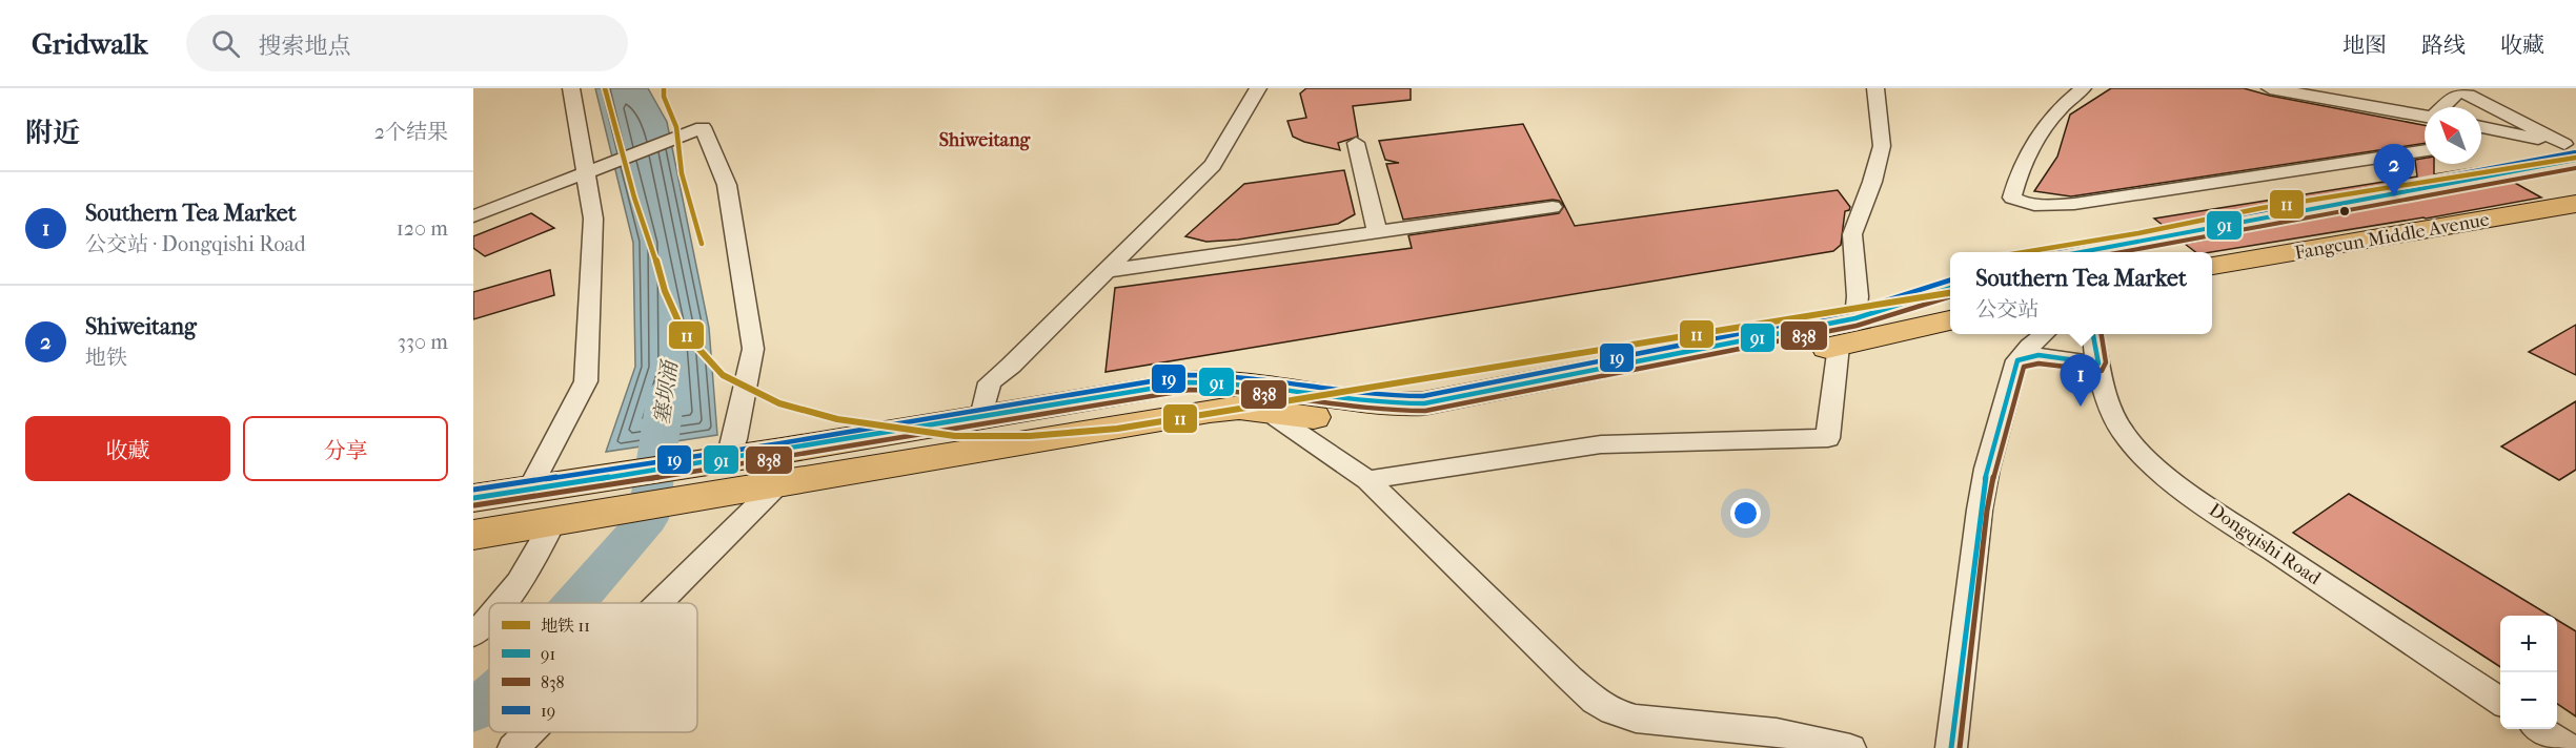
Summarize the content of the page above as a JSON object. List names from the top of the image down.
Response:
{
  "streets": {
    "highway": ["Fangcun Middle Avenue"],
    "street": ["Dongqishi Road"]
  },
  "districts": ["Shiweitang"],
  "water": ["塞坝涌"],
  "lines": [
    "metro line 11",
    "transit line 19",
    "transit line 91",
    "transit line 838"
  ],
  "legend": [
    "地铁 11",
    "91",
    "838",
    "19"
  ],
  "north": "top left",
  "page": {
    "header": "Gridwalk",
    "search": "搜索地点",
    "nav": ["地图", "路线", "收藏"],
    "heading": ["附近", "2个结果"],
    "pins": ["2", "1"],
    "list": [
      {
        "mark": "1",
        "name": "Southern Tea Market",
        "note": "公交站 · Dongqishi Road",
        "value": "120 m"
      },
      {
        "mark": "2",
        "name": "Shiweitang",
        "note": "地铁",
        "value": "330 m"
      }
    ],
    "popup": ["Southern Tea Market", "公交站"],
    "buttons": ["收藏", "分享"],
    "map_buttons": ["+", "−"]
  }
}
